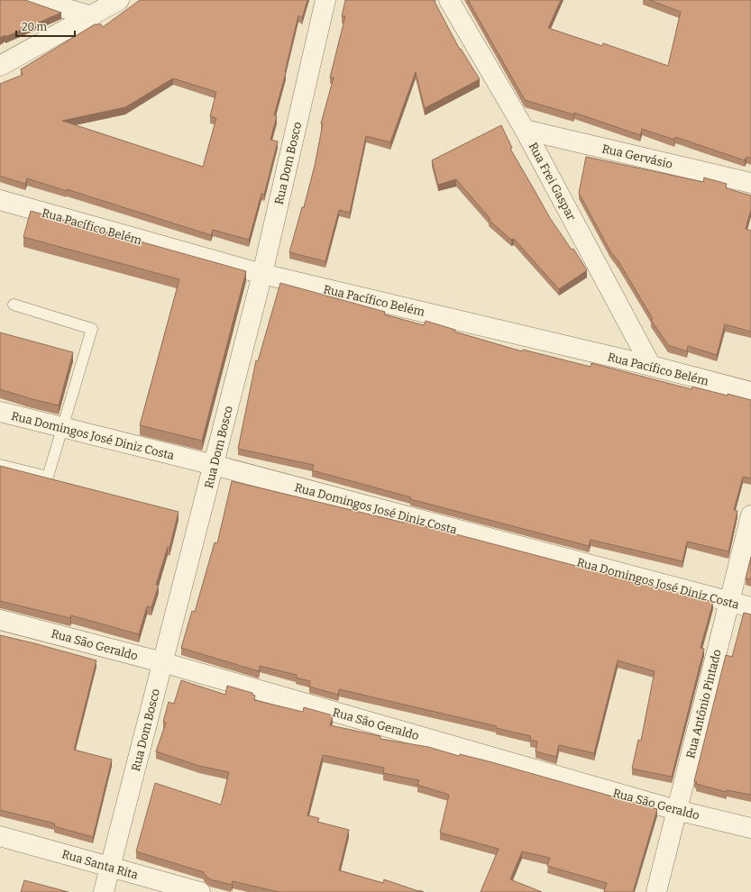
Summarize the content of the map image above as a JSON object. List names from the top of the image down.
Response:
{
  "streets": {
    "street": [
      "Rua Gervásio",
      "Rua Dom Bosco",
      "Rua Frei Gaspar",
      "Rua Pacífico Belém",
      "Rua Domingos José Diniz Costa",
      "Rua São Geraldo",
      "Rua Antônio Pintado",
      "Rua Santa Rita"
    ]
  },
  "crossings": [
    ["Rua Gervásio", "Rua Frei Gaspar"],
    ["Rua Dom Bosco", "Rua Pacífico Belém"],
    ["Rua Dom Bosco", "Rua Domingos José Diniz Costa"],
    ["Rua Dom Bosco", "Rua São Geraldo"],
    ["Rua Dom Bosco", "Rua Santa Rita"],
    ["Rua Frei Gaspar", "Rua Pacífico Belém"],
    ["Rua Domingos José Diniz Costa", "Rua Antônio Pintado"],
    ["Rua São Geraldo", "Rua Antônio Pintado"]
  ],
  "scale_bar": "20 m"
}
